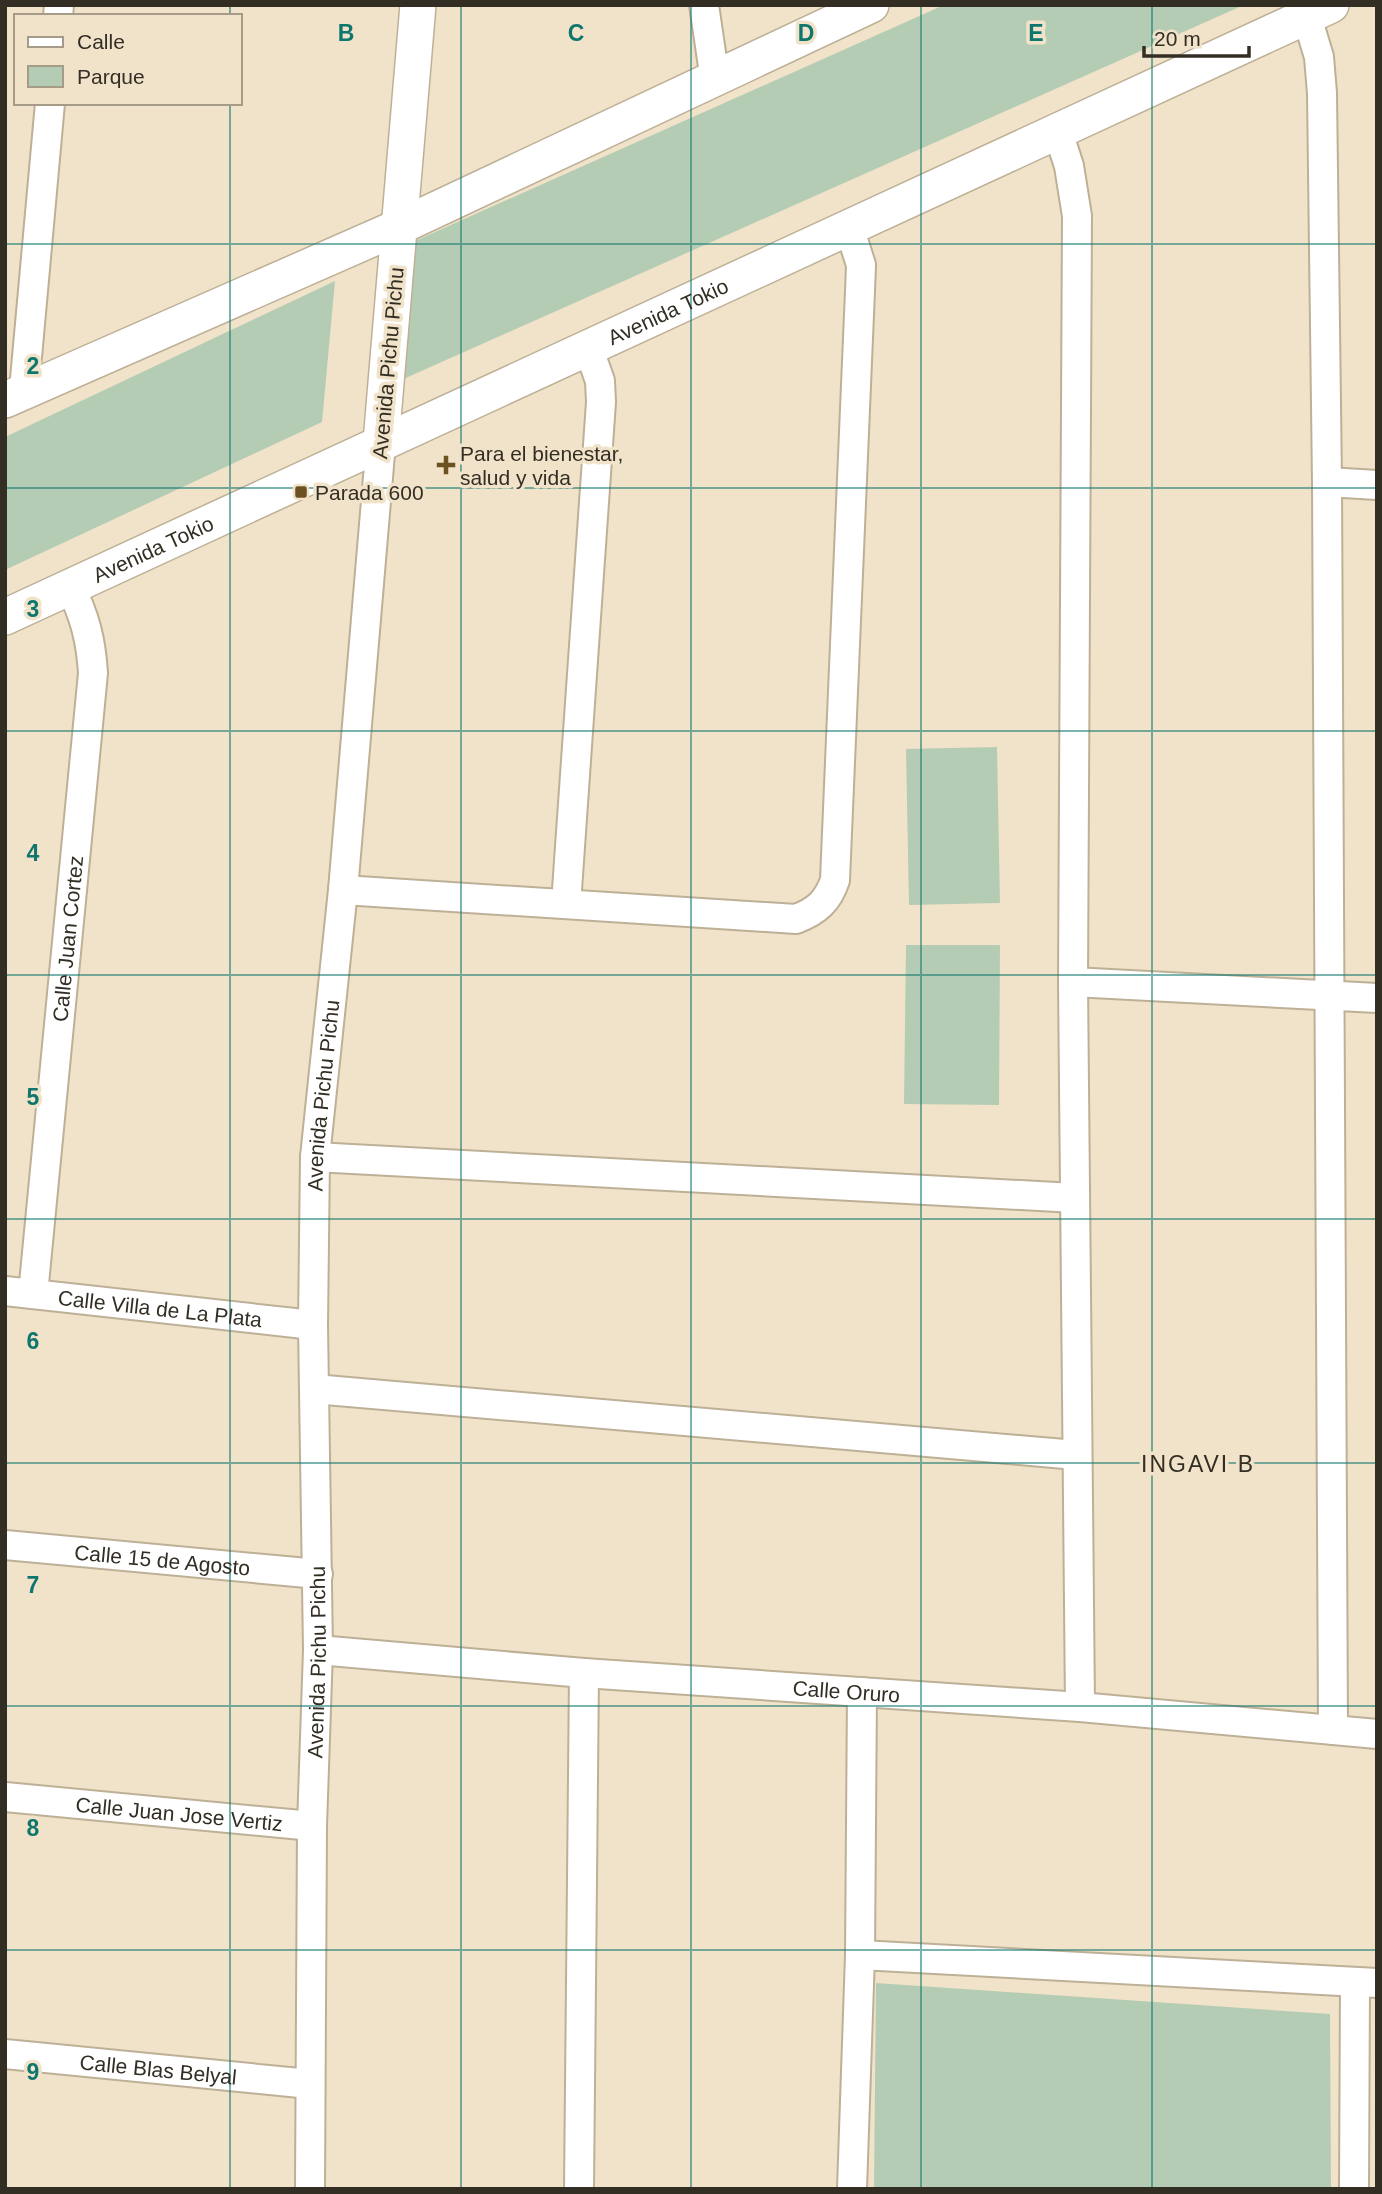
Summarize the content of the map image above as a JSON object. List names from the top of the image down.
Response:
{
  "streets": {
    "street": [
      "Avenida Tokio",
      "Avenida Pichu Pichu",
      "Calle Juan Cortez",
      "Calle Villa de La Plata",
      "Calle 15 de Agosto",
      "Calle Oruro",
      "Calle Juan Jose Vertiz",
      "Calle Blas Belyal"
    ]
  },
  "crossings": [
    ["Avenida Tokio", "Avenida Pichu Pichu"],
    ["Avenida Tokio", "Calle Juan Cortez"],
    ["Avenida Pichu Pichu", "Calle Villa de La Plata"],
    ["Avenida Pichu Pichu", "Calle 15 de Agosto"],
    ["Avenida Pichu Pichu", "Calle Oruro"],
    ["Avenida Pichu Pichu", "Calle Juan Jose Vertiz"],
    ["Avenida Pichu Pichu", "Calle Blas Belyal"],
    ["Calle Juan Cortez", "Calle Villa de La Plata"]
  ],
  "districts": ["INGAVI B"],
  "places": {
    "health": ["Para el bienestar, salud y vida"],
    "transit": ["Parada 600"]
  },
  "legend": ["Calle", "Parque"],
  "scale_bar": "20 m",
  "grid": {
    "columns": [
      "B",
      "C",
      "D",
      "E"
    ],
    "rows": [
      "2",
      "3",
      "4",
      "5",
      "6",
      "7",
      "8",
      "9"
    ]
  }
}
